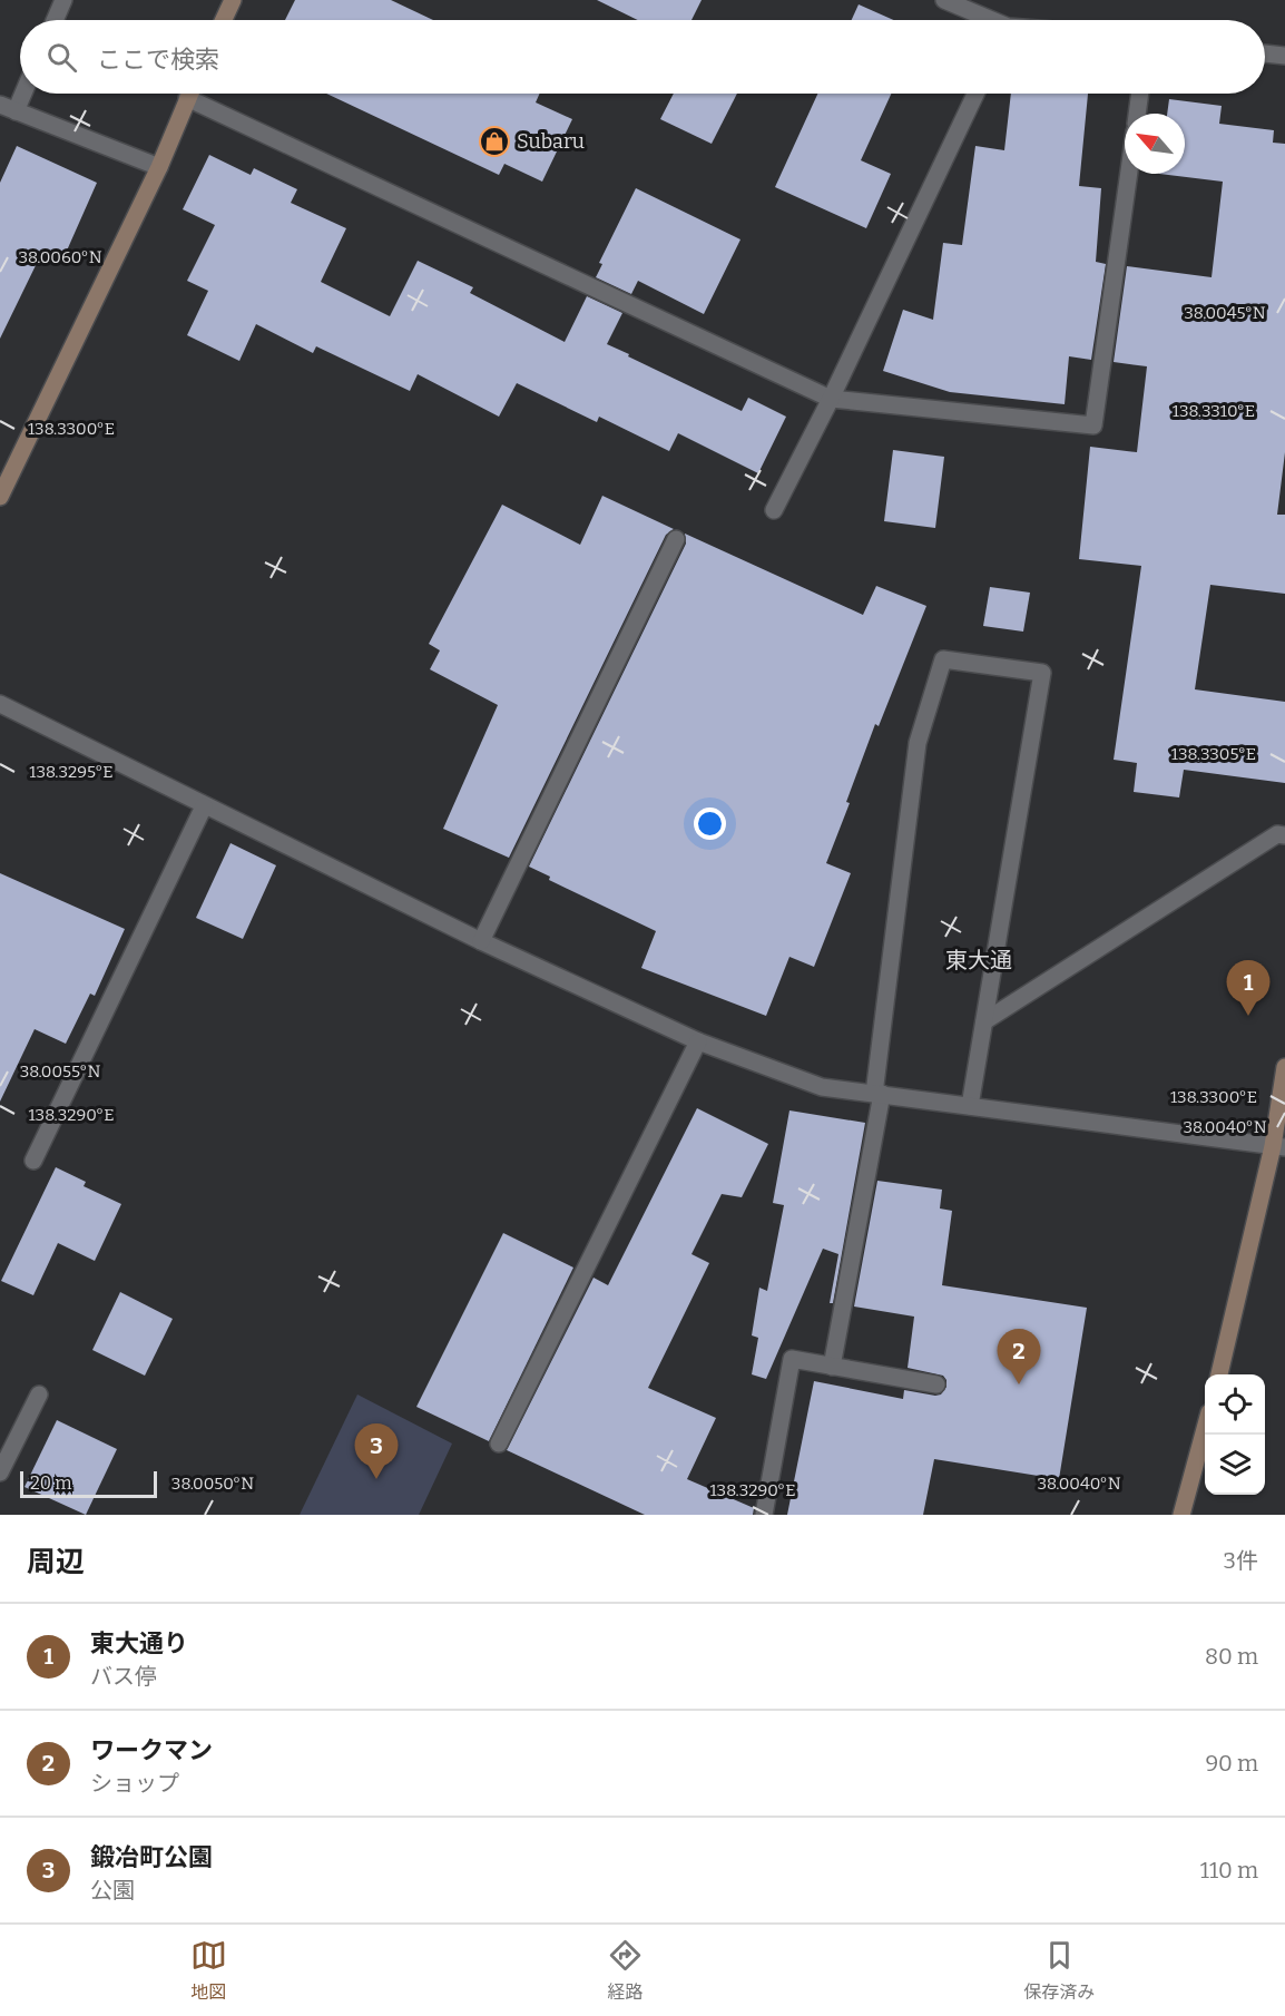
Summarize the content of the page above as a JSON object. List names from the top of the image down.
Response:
{
  "districts": ["東大通"],
  "places": {
    "shop": ["Subaru"]
  },
  "scale_bar": "20 m",
  "north": "top left",
  "page": {
    "search": "ここで検索",
    "pins": ["1", "2", "3"],
    "scale": "20 m",
    "heading": ["周辺", "3件"],
    "list": [
      {
        "mark": "1",
        "name": "東大通り",
        "note": "バス停",
        "value": "80 m"
      },
      {
        "mark": "2",
        "name": "ワークマン",
        "note": "ショップ",
        "value": "90 m"
      },
      {
        "mark": "3",
        "name": "鍛冶町公園",
        "note": "公園",
        "value": "110 m"
      }
    ],
    "nav": ["地図", "経路", "保存済み"]
  },
  "coordinates": [
    "38.0060°N",
    "38.0045°N",
    "138.3310°E",
    "138.3300°E",
    "138.3305°E",
    "138.3295°E",
    "38.0055°N",
    "138.3290°E",
    "38.0040°N",
    "38.0050°N"
  ]
}
